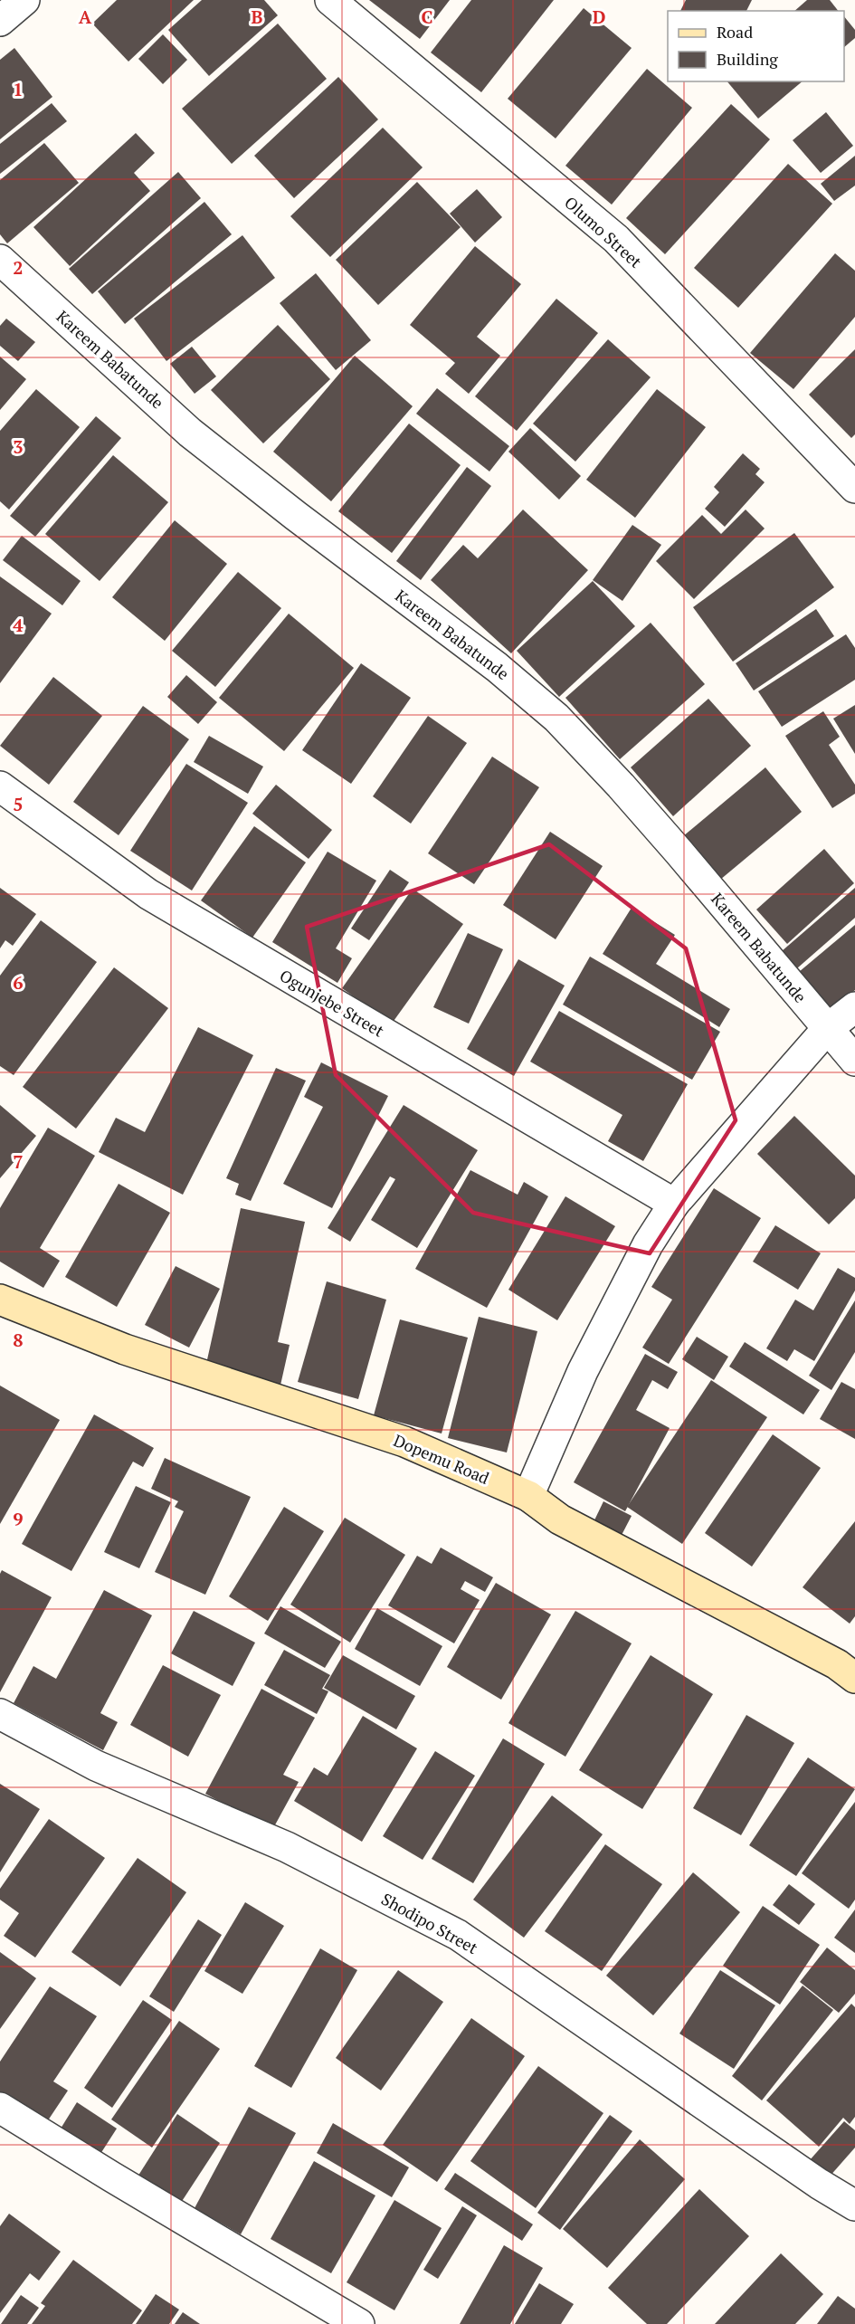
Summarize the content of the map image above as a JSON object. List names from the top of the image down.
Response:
{
  "streets": {
    "main road": ["Dopemu Road"],
    "street": [
      "Olumo Street",
      "Kareem Babatunde",
      "Ogunjebe Street",
      "Shodipo Street"
    ]
  },
  "legend": ["Road", "Building"],
  "grid": {
    "columns": [
      "A",
      "B",
      "C",
      "D"
    ],
    "rows": [
      "1",
      "2",
      "3",
      "4",
      "5",
      "6",
      "7",
      "8",
      "9"
    ]
  }
}
